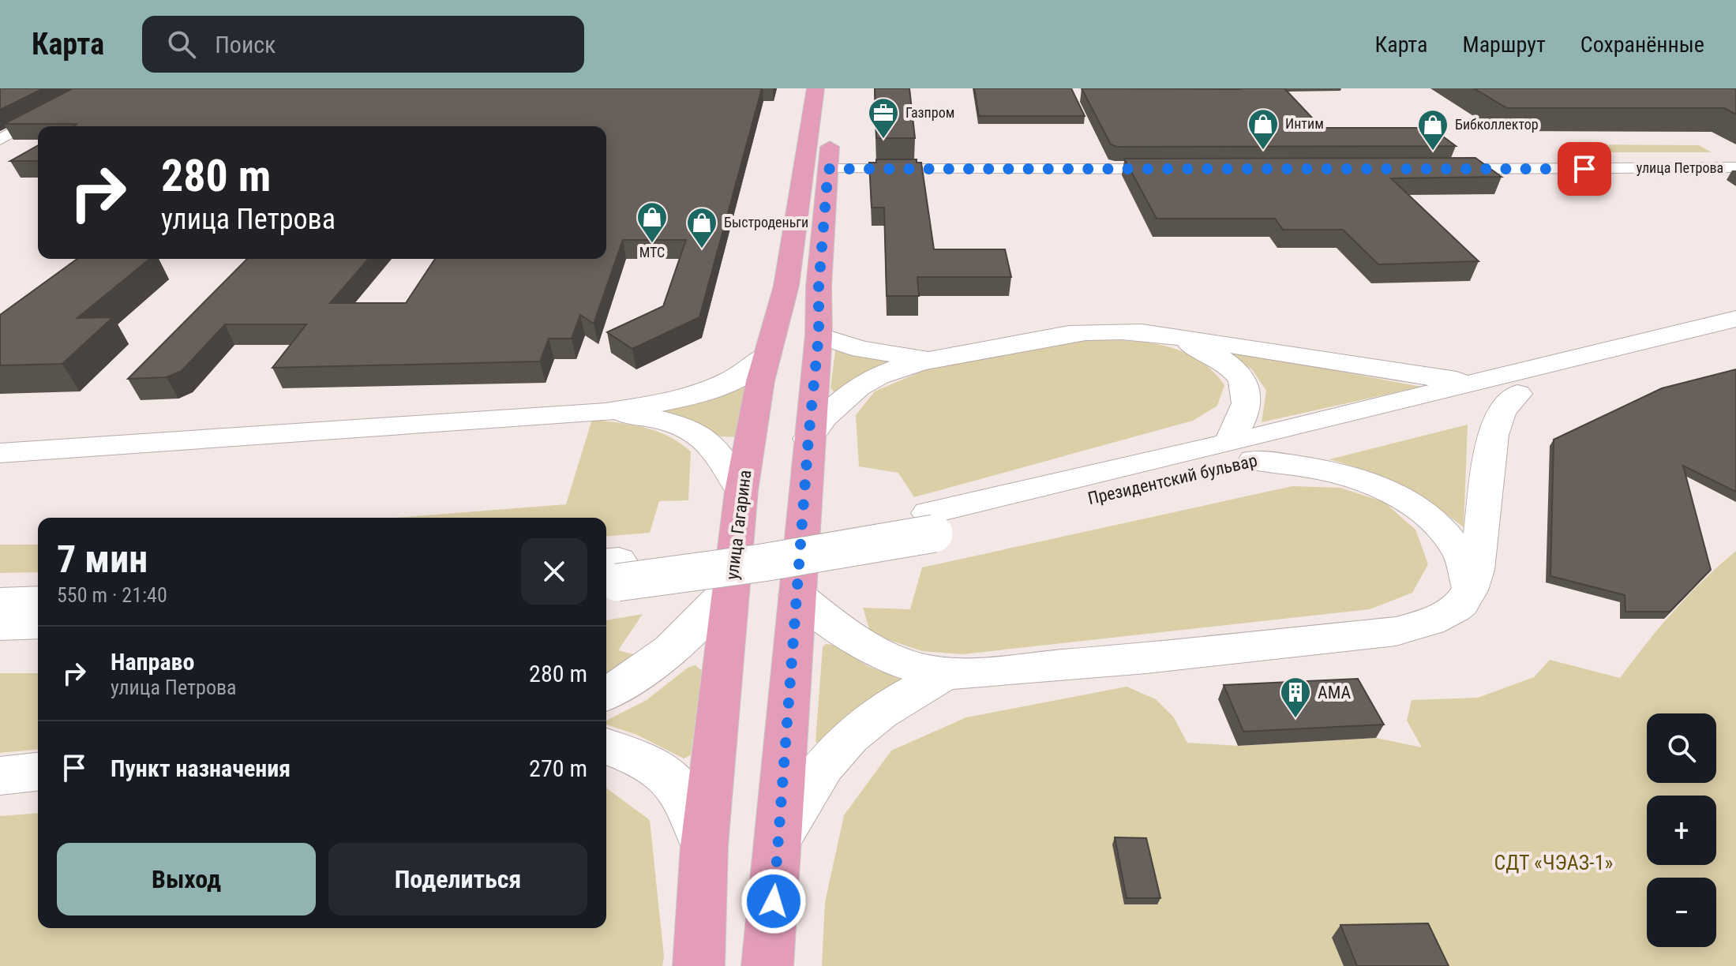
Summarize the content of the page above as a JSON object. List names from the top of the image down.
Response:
{
  "streets": {
    "main road": ["Президентский бульвар", "улица Гагарина"],
    "street": ["улица Петрова"]
  },
  "parks": ["СДТ «ЧЭАЗ-1»"],
  "places": {
    "office": ["Газпром"],
    "shop": [
      "Интим",
      "Бибколлектор",
      "МТС",
      "Быстроденьги"
    ],
    "building": ["АМА"]
  },
  "page": {
    "header": "Карта",
    "search": "Поиск",
    "nav": ["Карта", "Маршрут", "Сохранённые"],
    "turn": ["280 m", "улица Петрова"],
    "heading": ["7 мин", "550 m · 21:40"],
    "list": [
      {
        "name": "Направо",
        "note": "улица Петрова",
        "value": "280 m"
      },
      {
        "name": "Пункт назначения",
        "value": "270 m"
      }
    ],
    "map_buttons": ["+", "−"],
    "buttons": ["Выход", "Поделиться"]
  }
}
